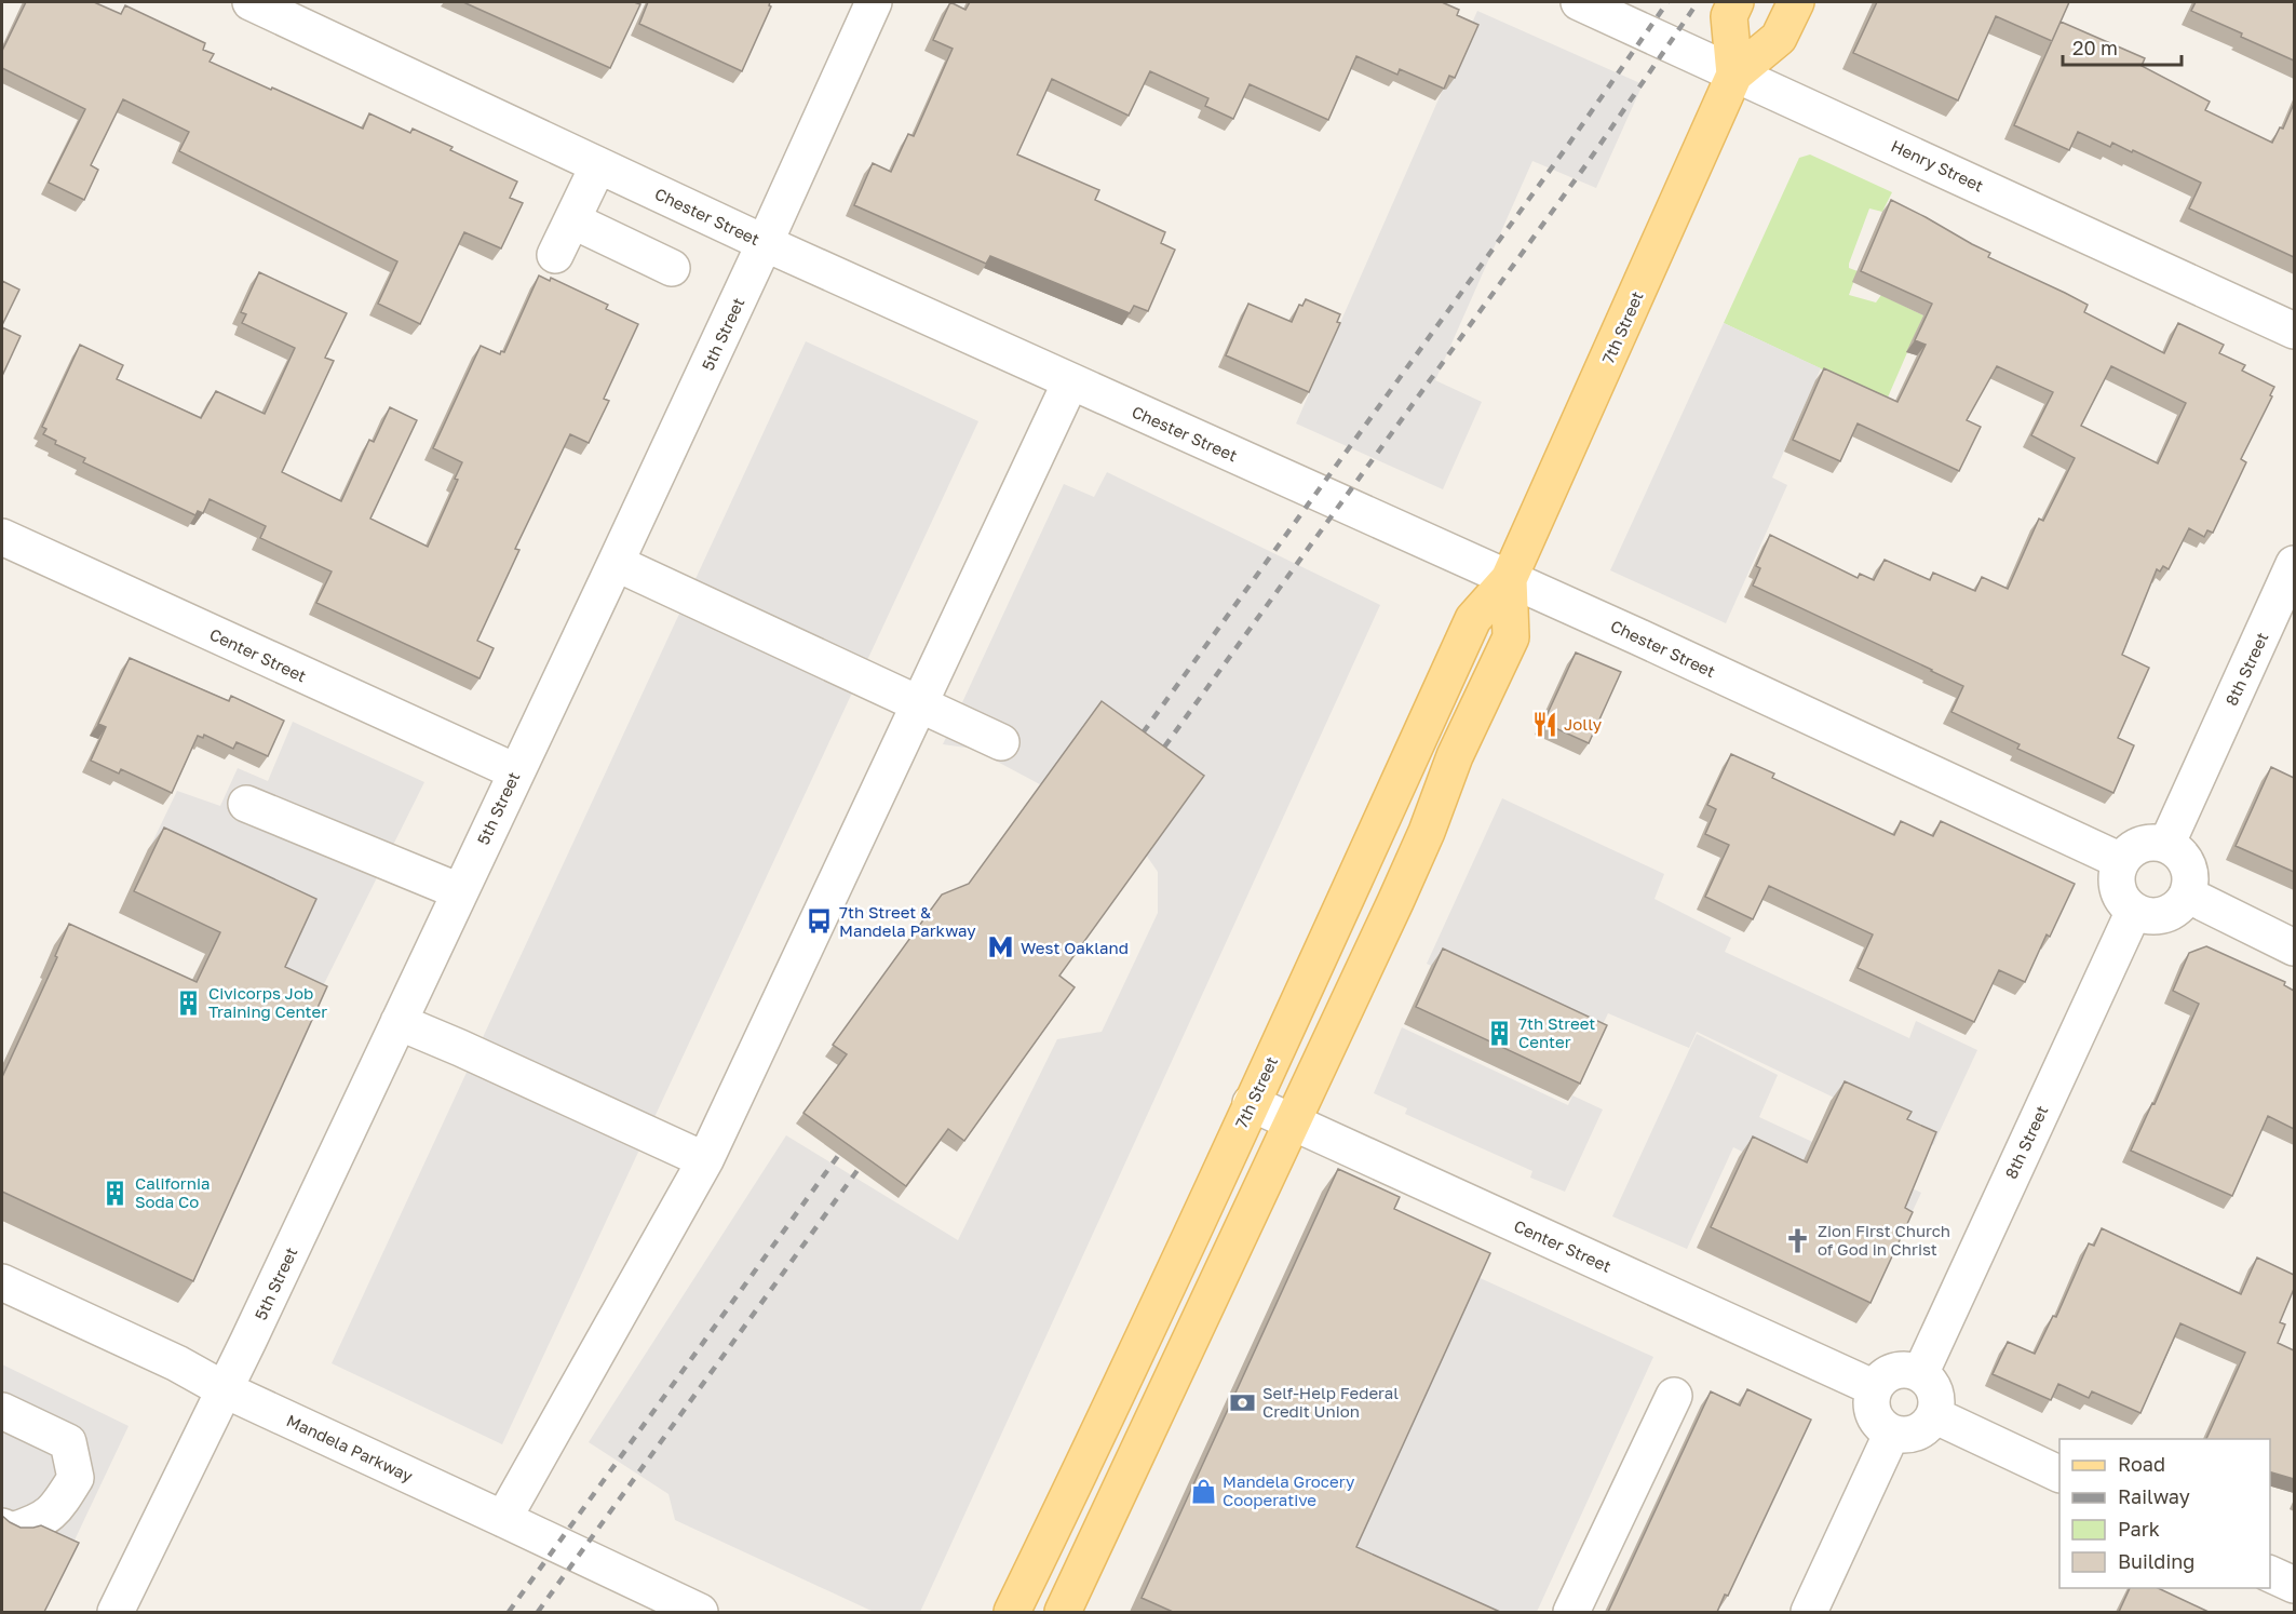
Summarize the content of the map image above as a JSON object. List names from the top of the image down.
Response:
{
  "streets": {
    "main road": ["7th Street"],
    "street": [
      "Henry Street",
      "Chester Street",
      "5th Street",
      "Center Street",
      "8th Street",
      "Mandela Parkway"
    ]
  },
  "crossings": [
    ["Henry Street", "7th Street"],
    ["Chester Street", "7th Street"],
    ["Chester Street", "5th Street"],
    ["Chester Street", "8th Street"],
    ["7th Street", "Center Street"],
    ["5th Street", "Center Street"],
    ["5th Street", "Mandela Parkway"],
    ["Center Street", "8th Street"]
  ],
  "places": {
    "restaurant": ["Jolly"],
    "bus stop": ["7th Street & Mandela Parkway"],
    "metro station": ["West Oakland"],
    "building": ["Civicorps Job Training Center", "7th Street Center", "California Soda Co"],
    "church": ["Zion First Church of God in Christ"],
    "bank": ["Self-Help Federal Credit Union"],
    "shop": ["Mandela Grocery Cooperative"]
  },
  "legend": [
    "Road",
    "Railway",
    "Park",
    "Building"
  ],
  "scale_bar": "20 m"
}
